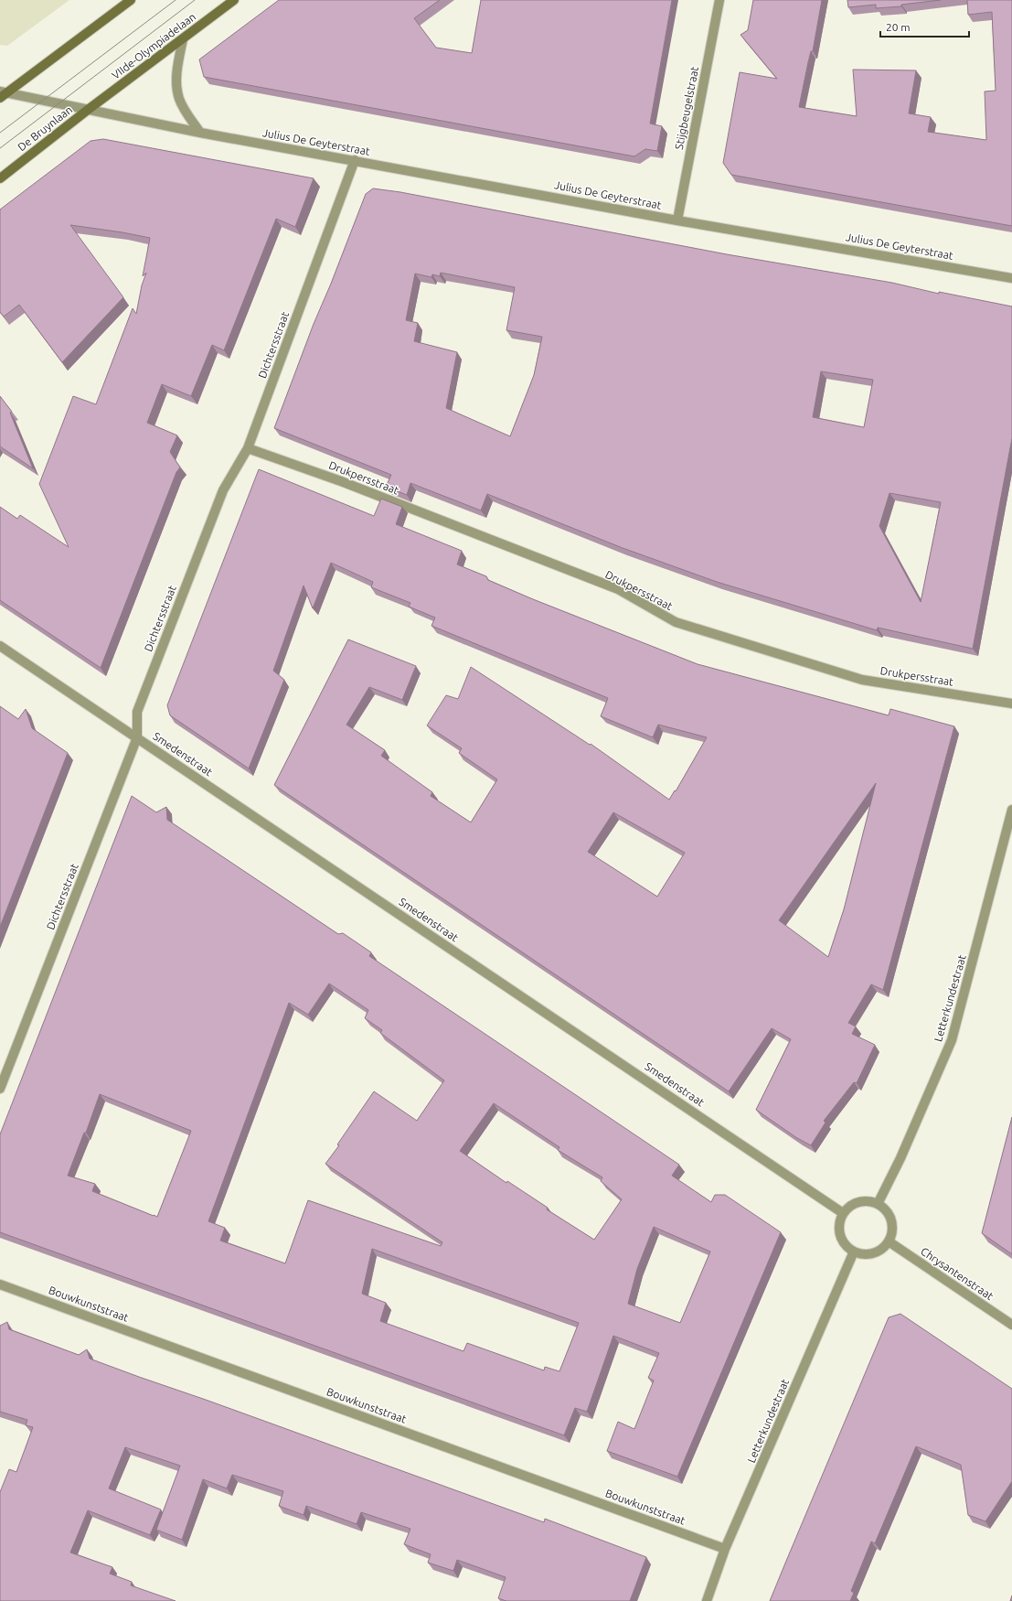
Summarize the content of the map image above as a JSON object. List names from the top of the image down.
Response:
{
  "streets": {
    "main road": ["VIIde-Olympiadelaan", "De Bruynlaan"],
    "street": [
      "Stijgbeugelstraat",
      "Julius De Geyterstraat",
      "Dichtersstraat",
      "Drukpersstraat",
      "Smedenstraat",
      "Letterkundestraat",
      "Chrysantenstraat",
      "Bouwkunststraat"
    ]
  },
  "crossings": [
    ["VIIde-Olympiadelaan", "De Bruynlaan"],
    ["VIIde-Olympiadelaan", "Julius De Geyterstraat"],
    ["Stijgbeugelstraat", "Julius De Geyterstraat"],
    ["De Bruynlaan", "Julius De Geyterstraat"],
    ["Julius De Geyterstraat", "Dichtersstraat"],
    ["Dichtersstraat", "Drukpersstraat"],
    ["Dichtersstraat", "Smedenstraat"],
    ["Smedenstraat", "Letterkundestraat"],
    ["Smedenstraat", "Chrysantenstraat"],
    ["Letterkundestraat", "Chrysantenstraat"],
    ["Letterkundestraat", "Bouwkunststraat"]
  ],
  "scale_bar": "20 m"
}
